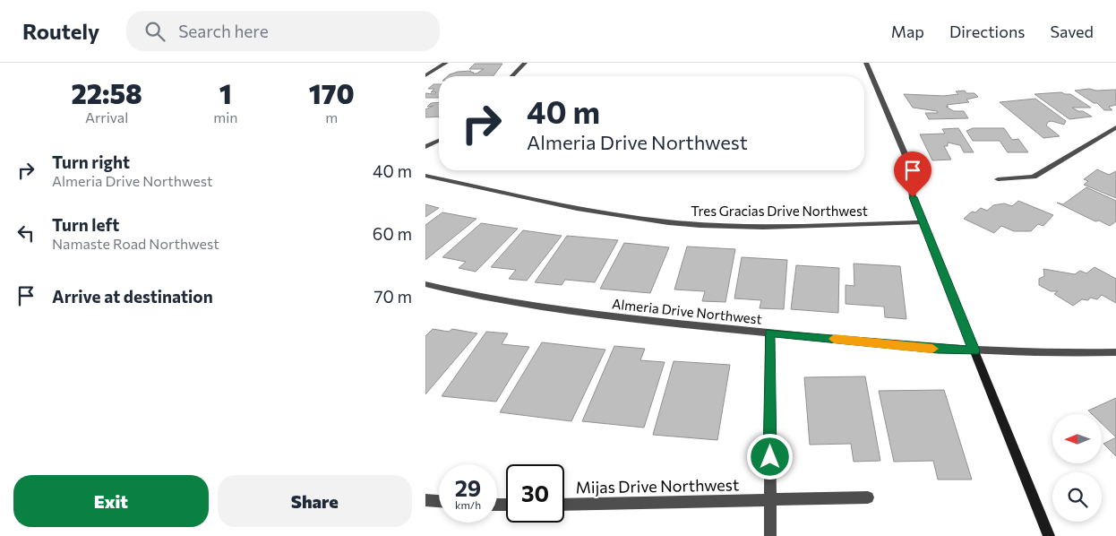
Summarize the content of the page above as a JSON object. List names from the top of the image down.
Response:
{
  "streets": {
    "street": ["Tres Gracias Drive Northwest", "Almeria Drive Northwest", "Mijas Drive Northwest"]
  },
  "north": "left",
  "page": {
    "header": "Routely",
    "search": "Search here",
    "nav": ["Map", "Directions", "Saved"],
    "eta": [
      "22:58",
      "Arrival",
      "1",
      "min",
      "170",
      "m"
    ],
    "turn": ["40 m", "Almeria Drive Northwest"],
    "list": [
      {
        "name": "Turn right",
        "note": "Almeria Drive Northwest",
        "value": "40 m"
      },
      {
        "name": "Turn left",
        "note": "Namaste Road Northwest",
        "value": "60 m"
      },
      {
        "name": "Arrive at destination",
        "value": "70 m"
      }
    ],
    "speed": "29 km/h",
    "limit": "30",
    "buttons": ["Exit", "Share"]
  }
}
